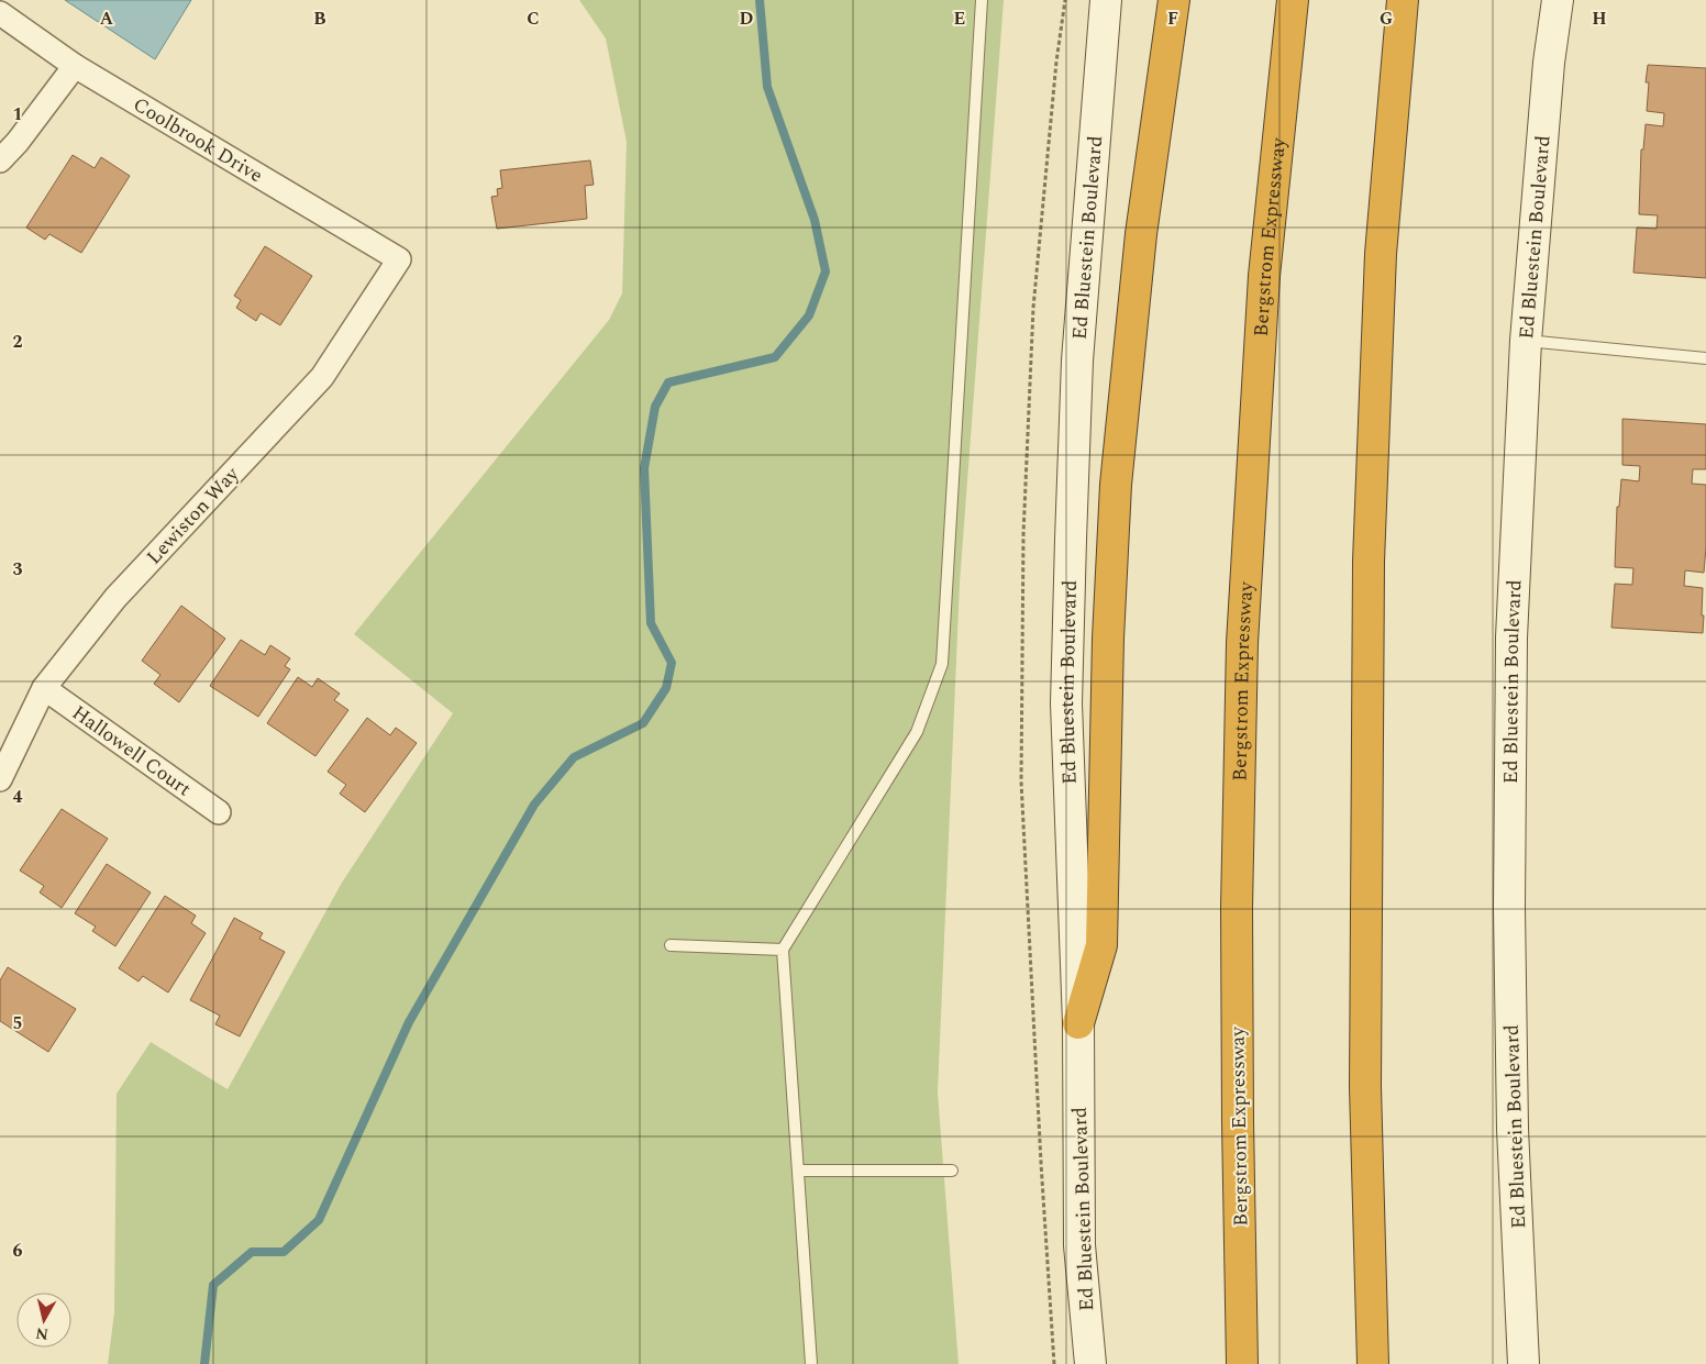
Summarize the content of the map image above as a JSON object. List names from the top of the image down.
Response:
{
  "streets": {
    "highway": ["Bergstrom Expressway"],
    "main road": ["Ed Bluestein Boulevard"],
    "street": ["Coolbrook Drive", "Lewiston Way", "Hallowell Court"]
  },
  "crossings": [
    ["Coolbrook Drive", "Lewiston Way"],
    ["Lewiston Way", "Hallowell Court"]
  ],
  "north": "bottom",
  "grid": {
    "columns": [
      "A",
      "B",
      "C",
      "D",
      "E",
      "F",
      "G",
      "H"
    ],
    "rows": [
      "1",
      "2",
      "3",
      "4",
      "5",
      "6"
    ]
  }
}
